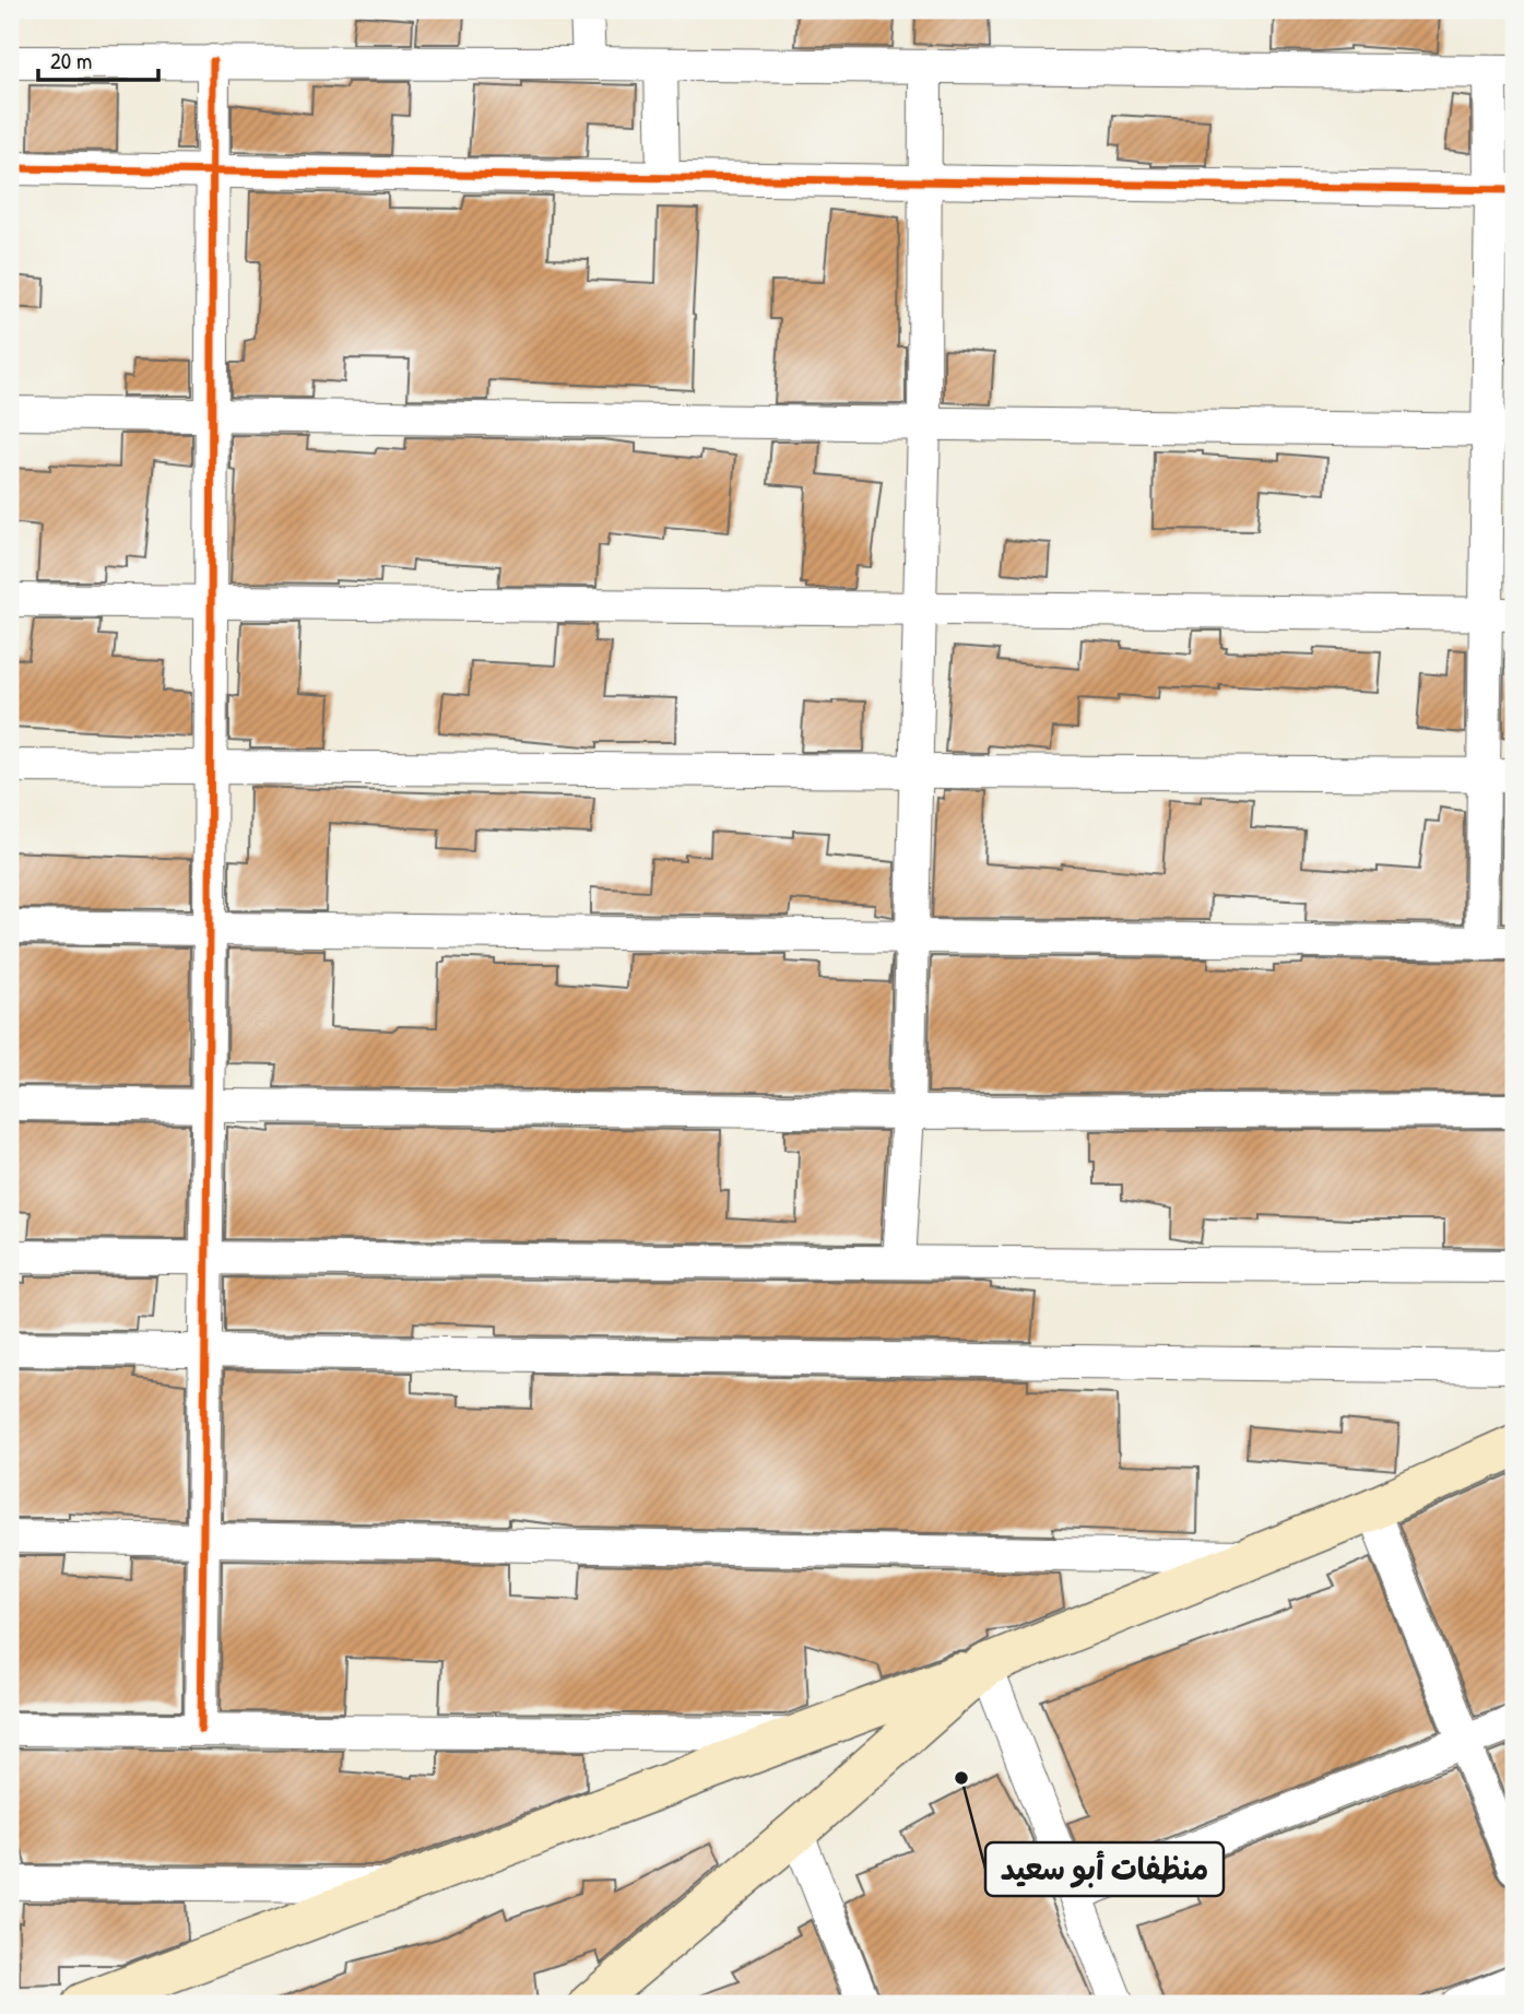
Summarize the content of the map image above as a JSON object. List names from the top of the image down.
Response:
{
  "places": ["منظفات أبو سعيد"],
  "scale_bar": "20 m"
}
